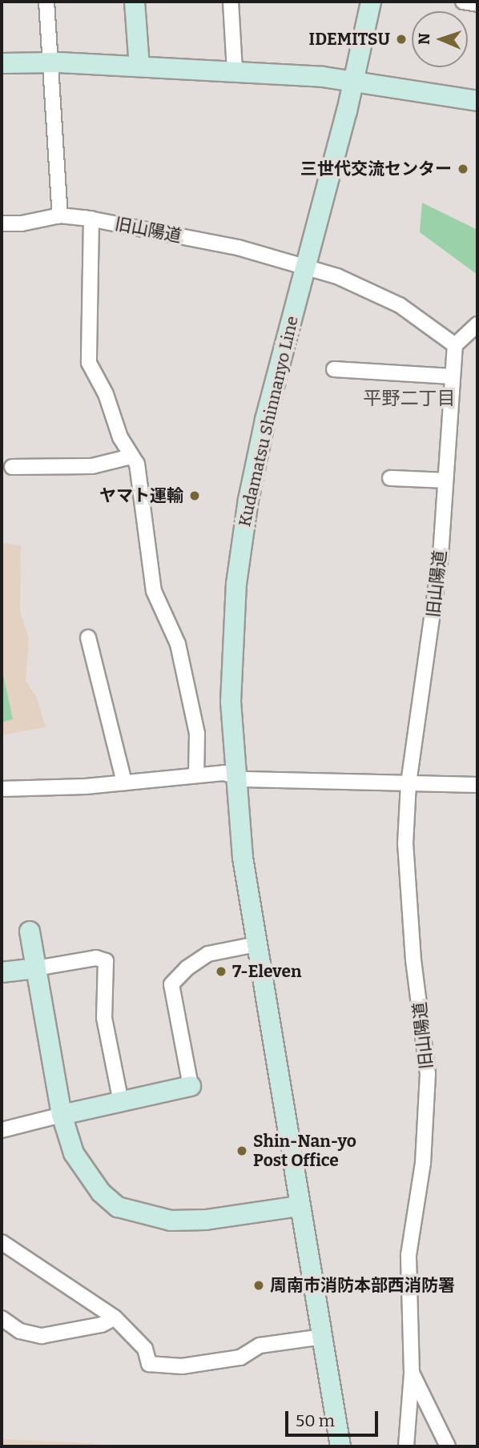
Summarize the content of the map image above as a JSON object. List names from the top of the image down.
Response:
{
  "streets": {
    "main road": ["Kudamatsu Shinnanyo Line"],
    "street": ["旧山陽道"]
  },
  "crossings": [
    ["旧山陽道", "Kudamatsu Shinnanyo Line"]
  ],
  "districts": ["平野二丁目"],
  "places": [
    "IDEMITSU",
    "三世代交流センター",
    "ヤマト運輸",
    "7-Eleven",
    "Shin-Nan-yo Post Office",
    "周南市消防本部西消防署"
  ],
  "scale_bar": "50 m",
  "north": "left"
}
